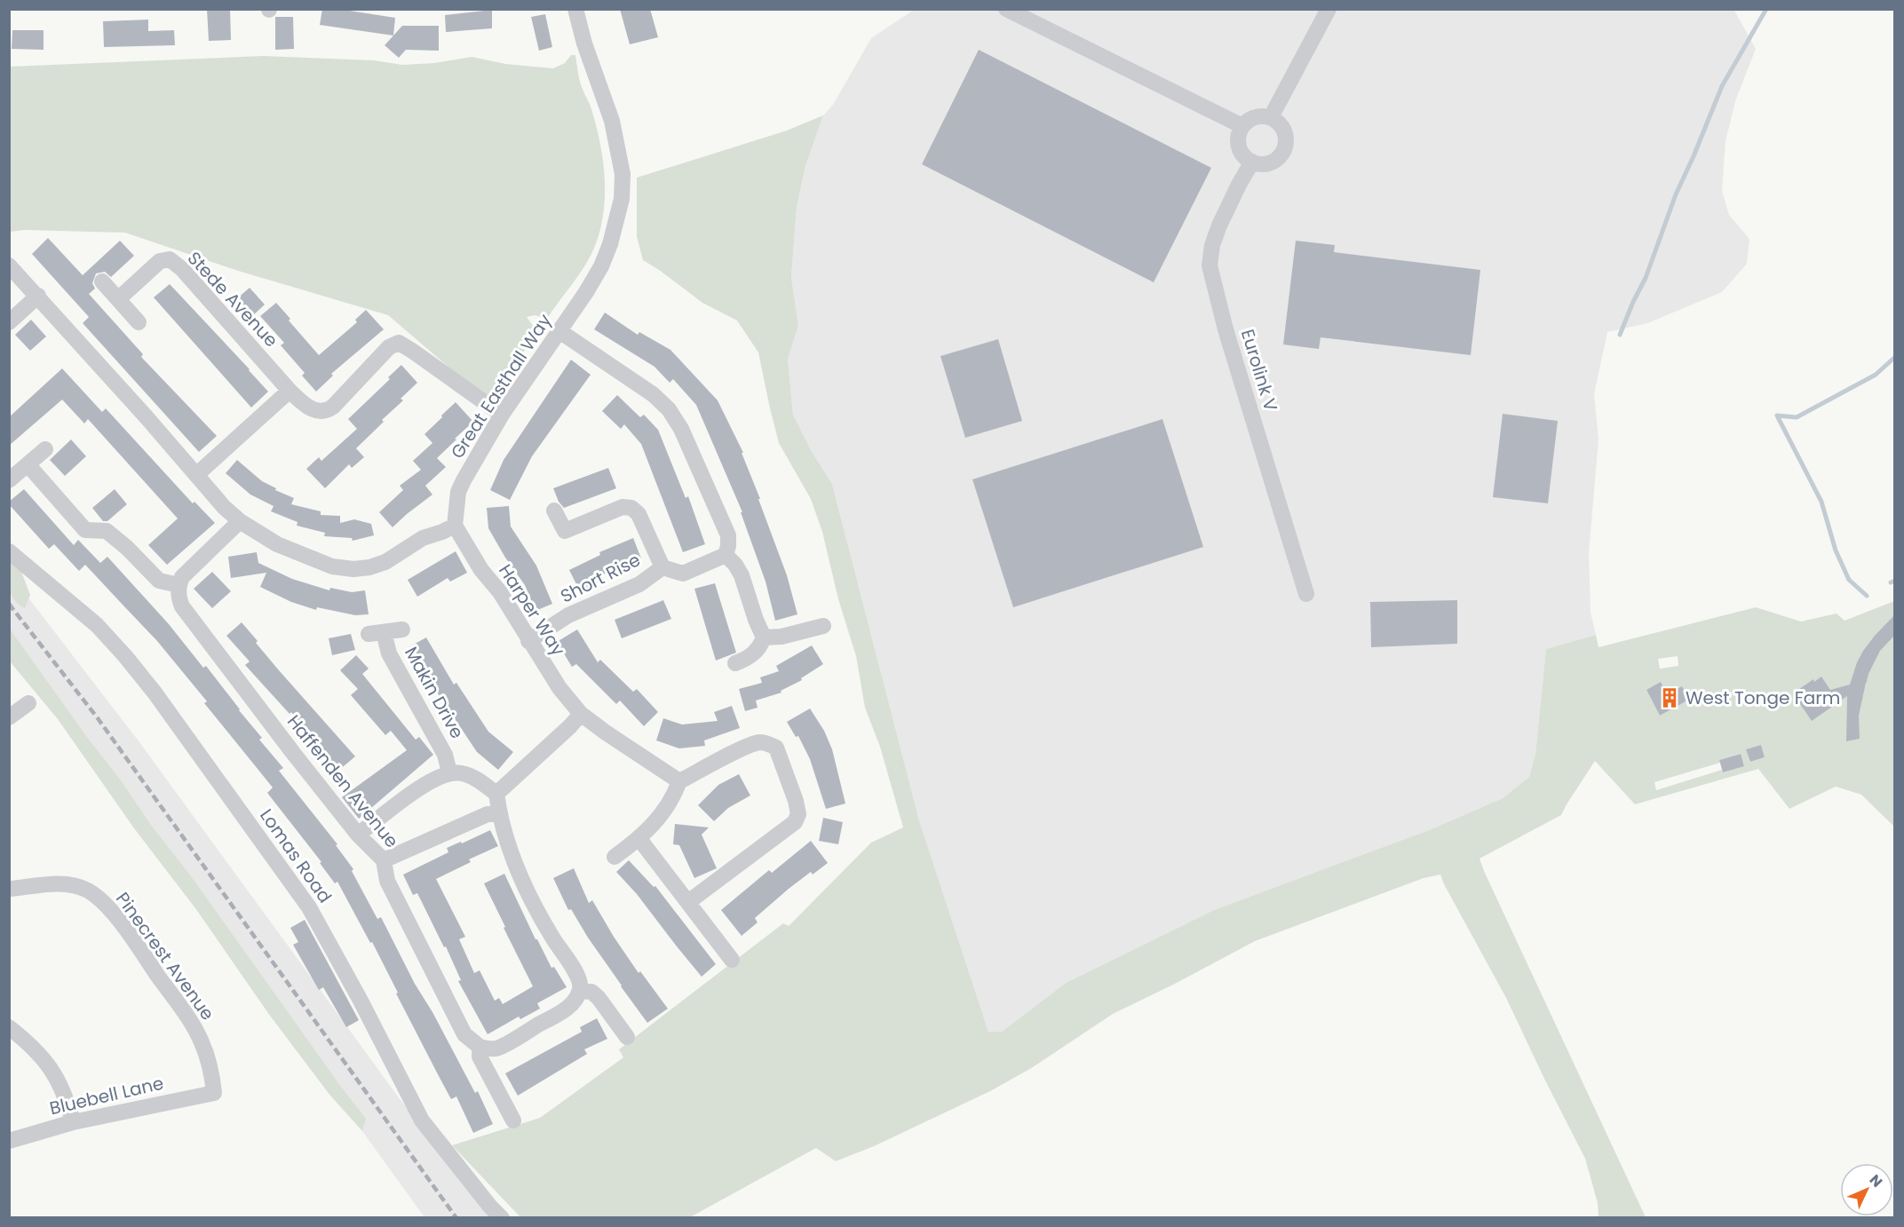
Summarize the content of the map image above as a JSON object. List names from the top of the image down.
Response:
{
  "streets": {
    "street": [
      "Stede Avenue",
      "Eurolink V",
      "Great Easthall Way",
      "Short Rise",
      "Harper Way",
      "Makin Drive",
      "Haffenden Avenue",
      "Lomas Road",
      "Pinecrest Avenue",
      "Bluebell Lane"
    ]
  },
  "crossings": [
    ["Stede Avenue", "Great Easthall Way"],
    ["Great Easthall Way", "Harper Way"],
    ["Short Rise", "Harper Way"],
    ["Pinecrest Avenue", "Bluebell Lane"]
  ],
  "places": {
    "building": ["West Tonge Farm"]
  },
  "north": "top right"
}
